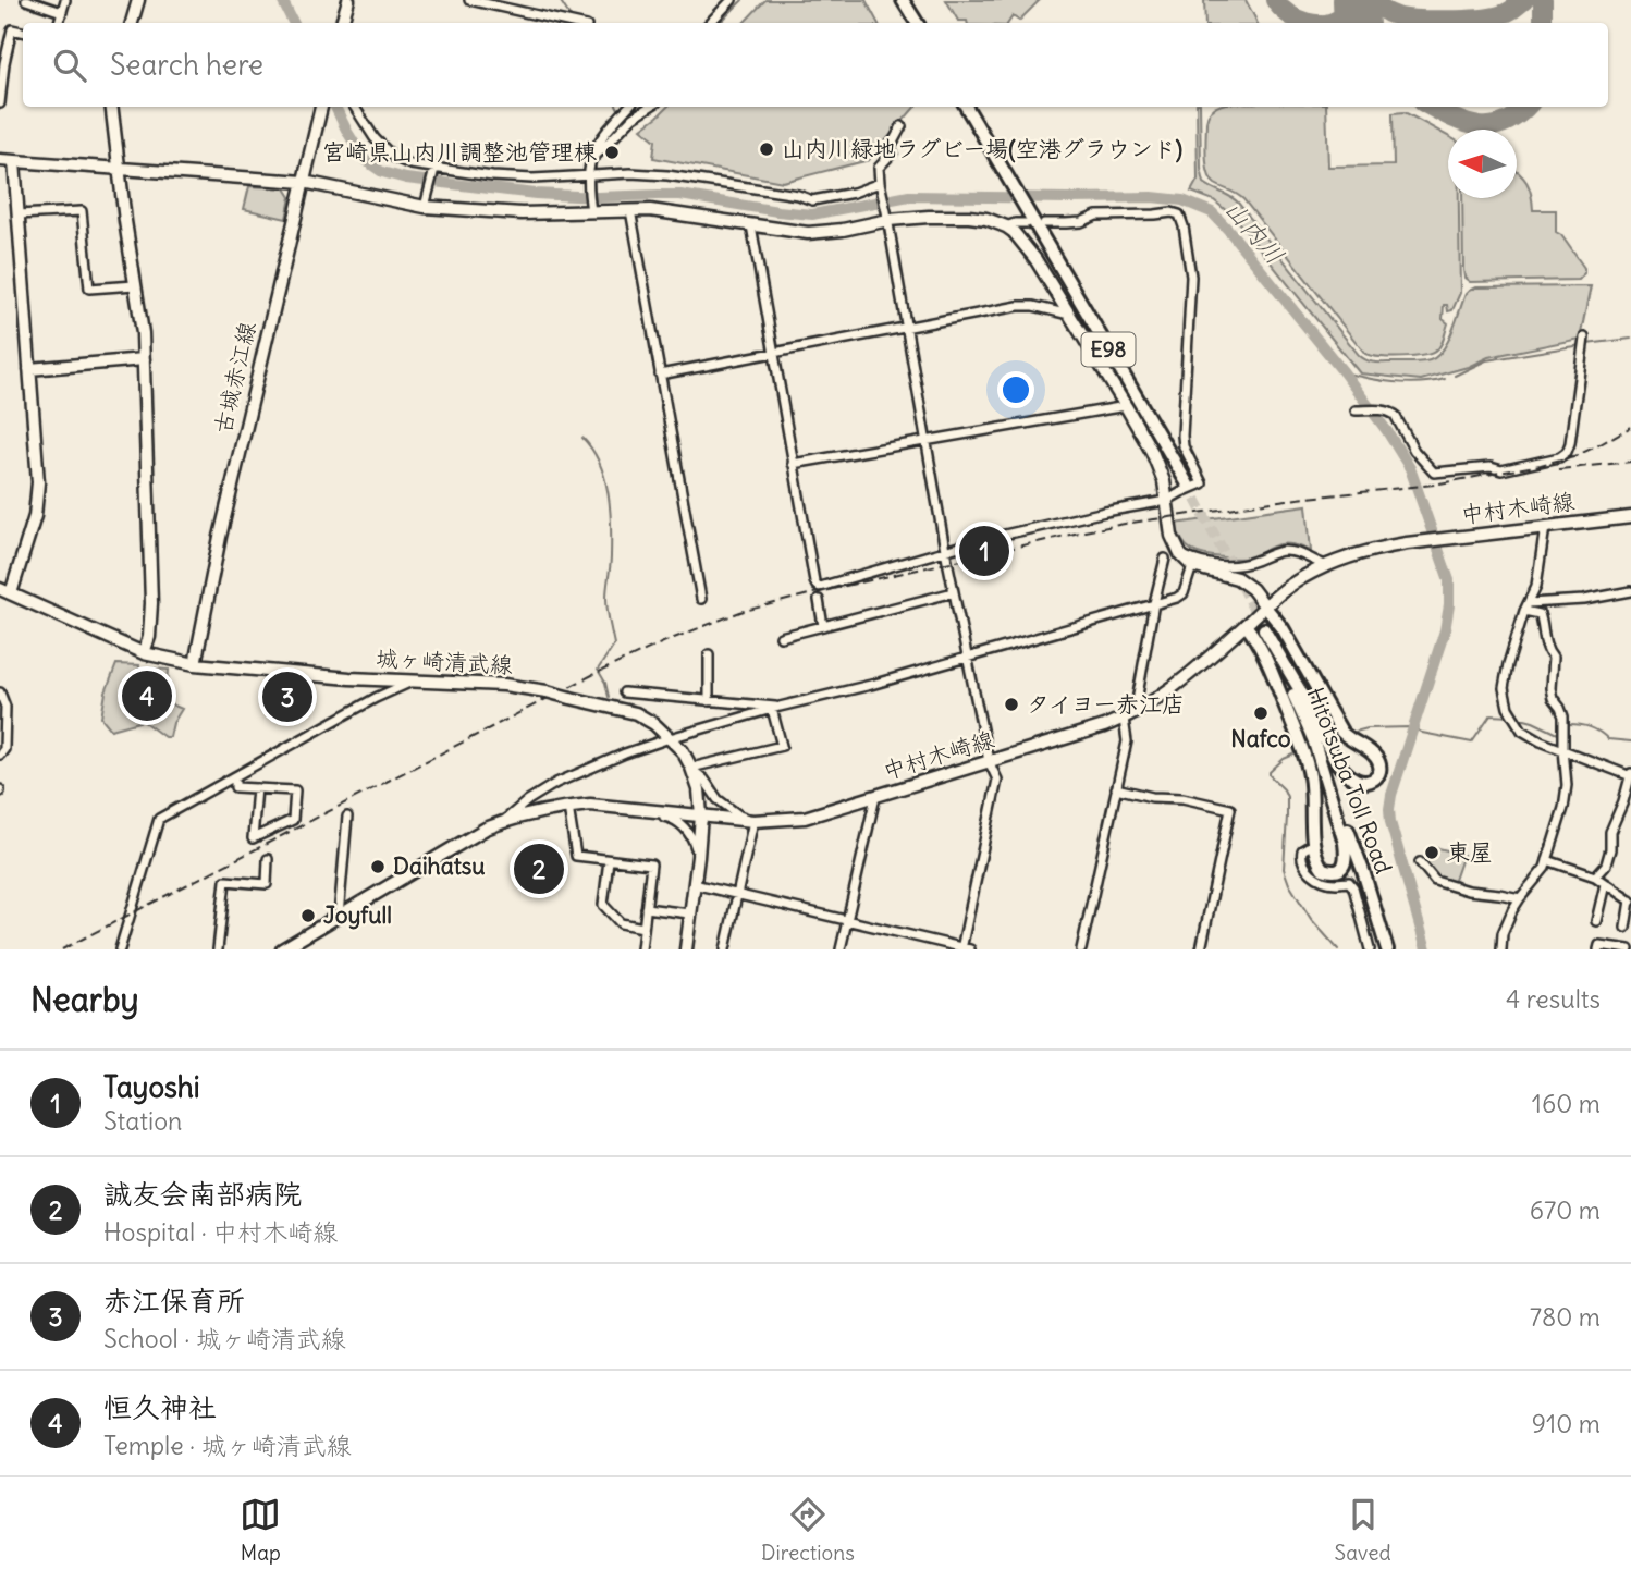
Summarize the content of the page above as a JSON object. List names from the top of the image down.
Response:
{
  "streets": {
    "main road": [
      "E98",
      "古城赤江線",
      "中村木崎線",
      "城ヶ崎清武線",
      "Hitotsuba Toll Road"
    ]
  },
  "crossings": [
    ["古城赤江線", "城ヶ崎清武線"],
    ["中村木崎線", "城ヶ崎清武線"],
    ["中村木崎線", "Hitotsuba Toll Road"]
  ],
  "water": ["山内川"],
  "places": [
    "山内川緑地ラグビー場(空港グラウンド)",
    "宮崎県山内川調整池管理棟",
    "タイヨー赤江店",
    "Nafco",
    "東屋",
    "Daihatsu",
    "Joyfull"
  ],
  "north": "left",
  "page": {
    "search": "Search here",
    "pins": [
      "1",
      "4",
      "3",
      "2"
    ],
    "heading": ["Nearby", "4 results"],
    "list": [
      {
        "mark": "1",
        "name": "Tayoshi",
        "note": "Station",
        "value": "160 m"
      },
      {
        "mark": "2",
        "name": "誠友会南部病院",
        "note": "Hospital · 中村木崎線",
        "value": "670 m"
      },
      {
        "mark": "3",
        "name": "赤江保育所",
        "note": "School · 城ヶ崎清武線",
        "value": "780 m"
      },
      {
        "mark": "4",
        "name": "恒久神社",
        "note": "Temple · 城ヶ崎清武線",
        "value": "910 m"
      }
    ],
    "nav": ["Map", "Directions", "Saved"]
  }
}
